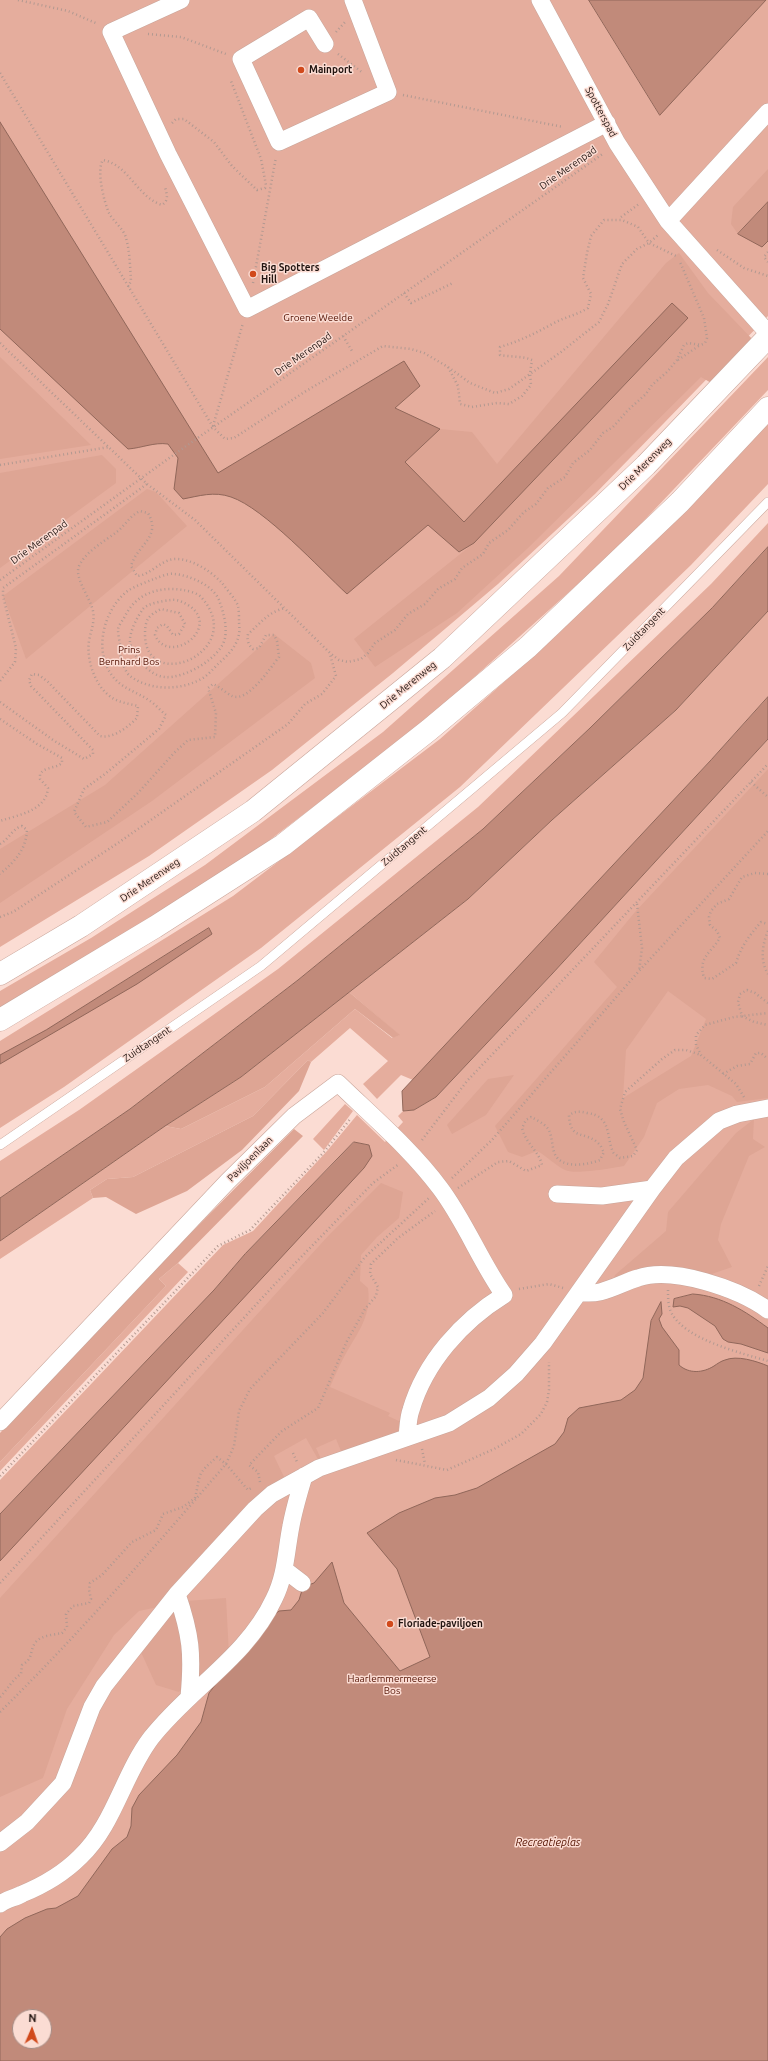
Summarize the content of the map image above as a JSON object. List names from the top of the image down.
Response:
{
  "streets": {
    "highway": ["Drie Merenweg"],
    "street": ["Spotterspad", "Paviljoenlaan"],
    "lane": ["Zuidtangent"],
    "path": ["Drie Merenpad"]
  },
  "crossings": [
    ["Spotterspad", "Drie Merenpad"],
    ["Spotterspad", "Drie Merenweg"]
  ],
  "water": ["Recreatieplas"],
  "parks": ["Groene Weelde", "Prins Bernhard Bos", "Haarlemmermeerse Bos"],
  "places": ["Mainport", "Big Spotters Hill", "Floriade-paviljoen"],
  "north": "top"
}
